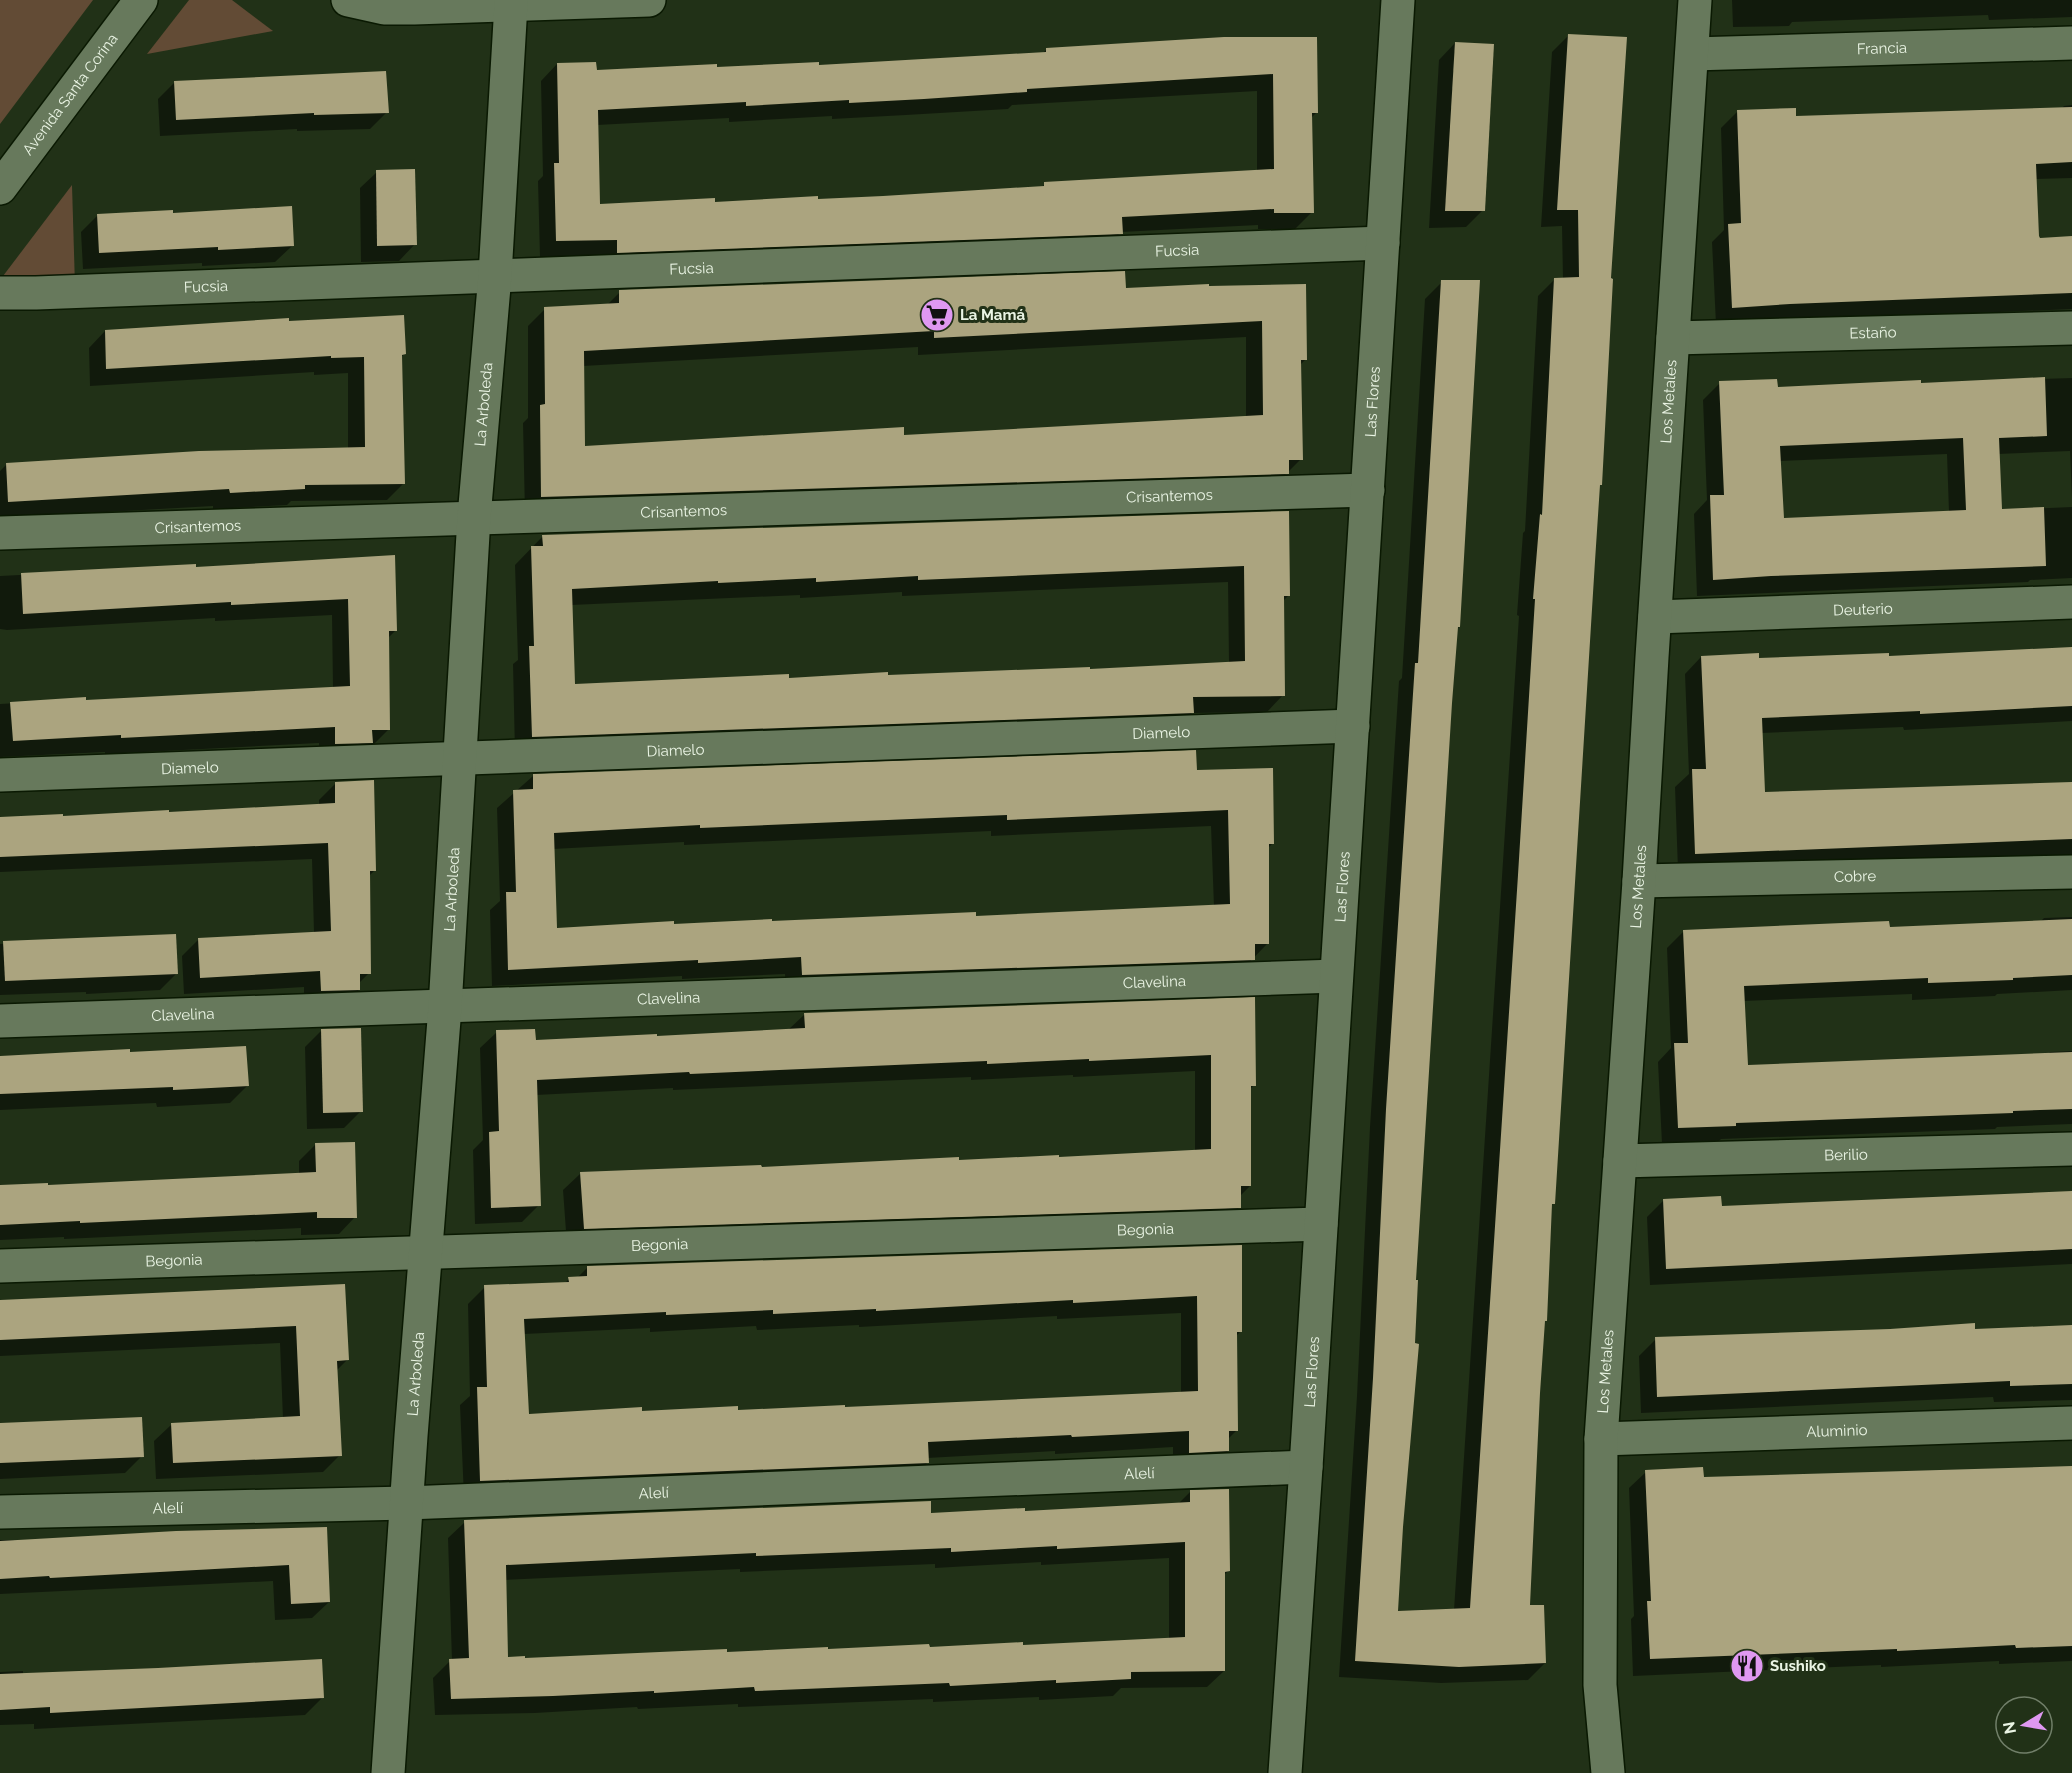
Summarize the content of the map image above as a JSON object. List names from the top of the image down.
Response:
{
  "streets": {
    "street": [
      "Francia",
      "Avenida Santa Corina",
      "Fucsia",
      "Estaño",
      "Los Metales",
      "Las Flores",
      "La Arboleda",
      "Crisantemos",
      "Deuterio",
      "Diamelo",
      "Cobre",
      "Clavelina",
      "Berilio",
      "Begonia",
      "Aluminio",
      "Alelí"
    ]
  },
  "crossings": [
    ["Francia", "Los Metales"],
    ["Fucsia", "Las Flores"],
    ["Fucsia", "La Arboleda"],
    ["Estaño", "Los Metales"],
    ["Los Metales", "Deuterio"],
    ["Los Metales", "Cobre"],
    ["Los Metales", "Berilio"],
    ["Los Metales", "Aluminio"],
    ["Las Flores", "Crisantemos"],
    ["Las Flores", "Diamelo"],
    ["Las Flores", "Clavelina"],
    ["Las Flores", "Begonia"],
    ["Las Flores", "Alelí"],
    ["La Arboleda", "Crisantemos"],
    ["La Arboleda", "Diamelo"],
    ["La Arboleda", "Clavelina"],
    ["La Arboleda", "Begonia"],
    ["La Arboleda", "Alelí"]
  ],
  "places": {
    "supermarket": ["La Mamá"],
    "restaurant": ["Sushiko"]
  },
  "north": "left"
}
